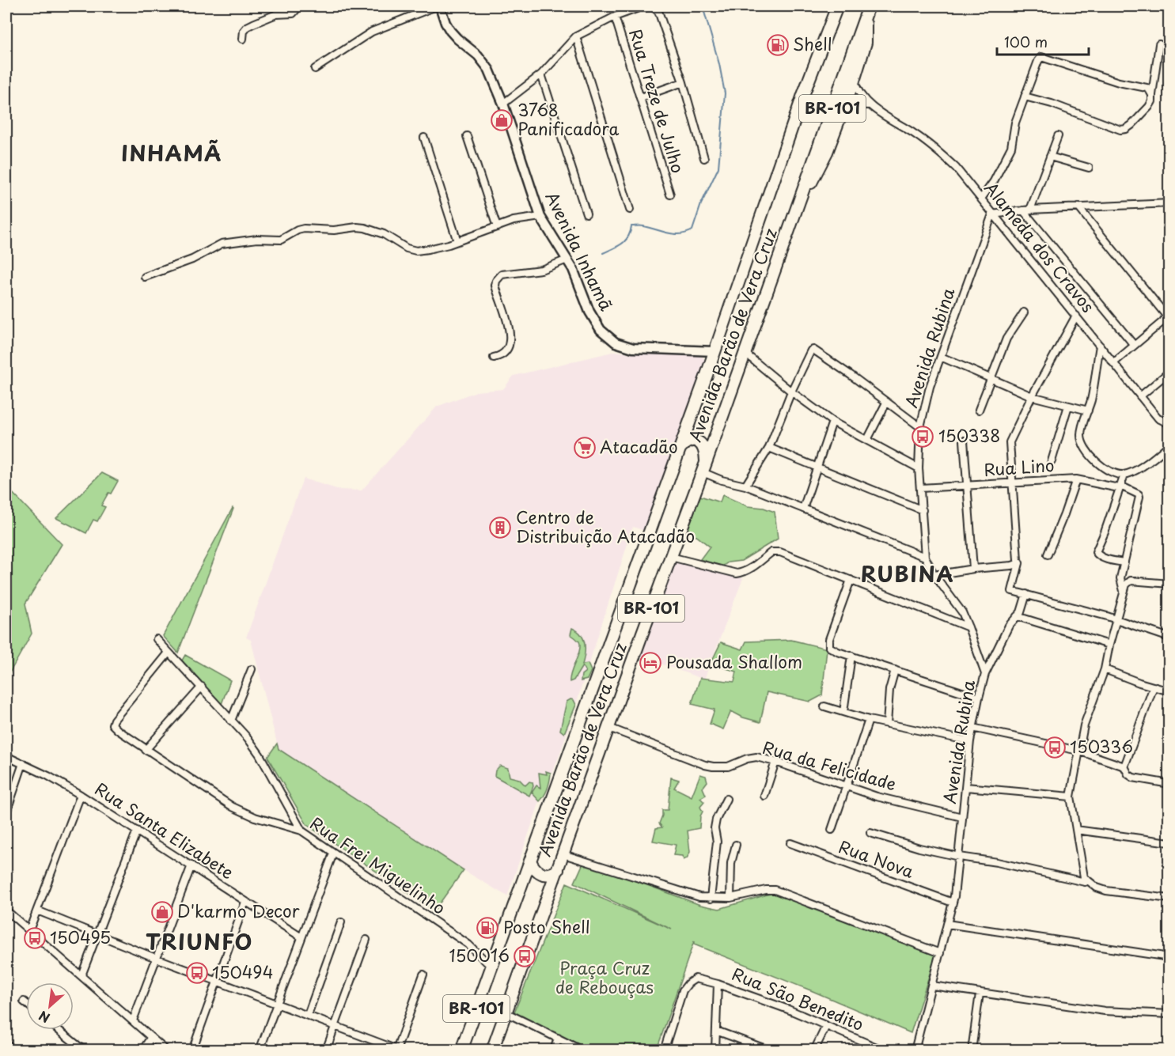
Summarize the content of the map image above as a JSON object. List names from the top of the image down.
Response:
{
  "streets": {
    "highway": ["BR-101", "Avenida Barão de Vera Cruz"],
    "street": [
      "Rua Treze de Julho",
      "Alameda dos Cravos",
      "Avenida Inhamã",
      "Avenida Rubina",
      "Rua Lino",
      "Rua da Felicidade",
      "Rua Santa Elizabete",
      "Rua Nova",
      "Rua Frei Miguelinho",
      "Rua São Benedito"
    ]
  },
  "crossings": [
    ["Alameda dos Cravos", "Avenida Rubina"],
    ["Avenida Inhamã", "Avenida Barão de Vera Cruz"],
    ["Avenida Barão de Vera Cruz", "Rua da Felicidade"],
    ["Avenida Barão de Vera Cruz", "Rua Frei Miguelinho"],
    ["Avenida Rubina", "Rua Lino"],
    ["Avenida Rubina", "Rua da Felicidade"],
    ["Avenida Rubina", "Rua Nova"]
  ],
  "districts": ["INHAMÃ", "RUBINA", "TRIUNFO"],
  "parks": ["Praça Cruz de Rebouças"],
  "places": {
    "fuel station": ["Shell", "Posto Shell"],
    "shop": ["3768 Panificadora", "D'karmo Decor"],
    "bus stop": [
      "150338",
      "150336",
      "150495",
      "150016",
      "150494"
    ],
    "supermarket": ["Atacadão"],
    "building": ["Centro de Distribuição Atacadão"],
    "hotel": ["Pousada Shallom"]
  },
  "scale_bar": "100 m",
  "north": "bottom left"
}
